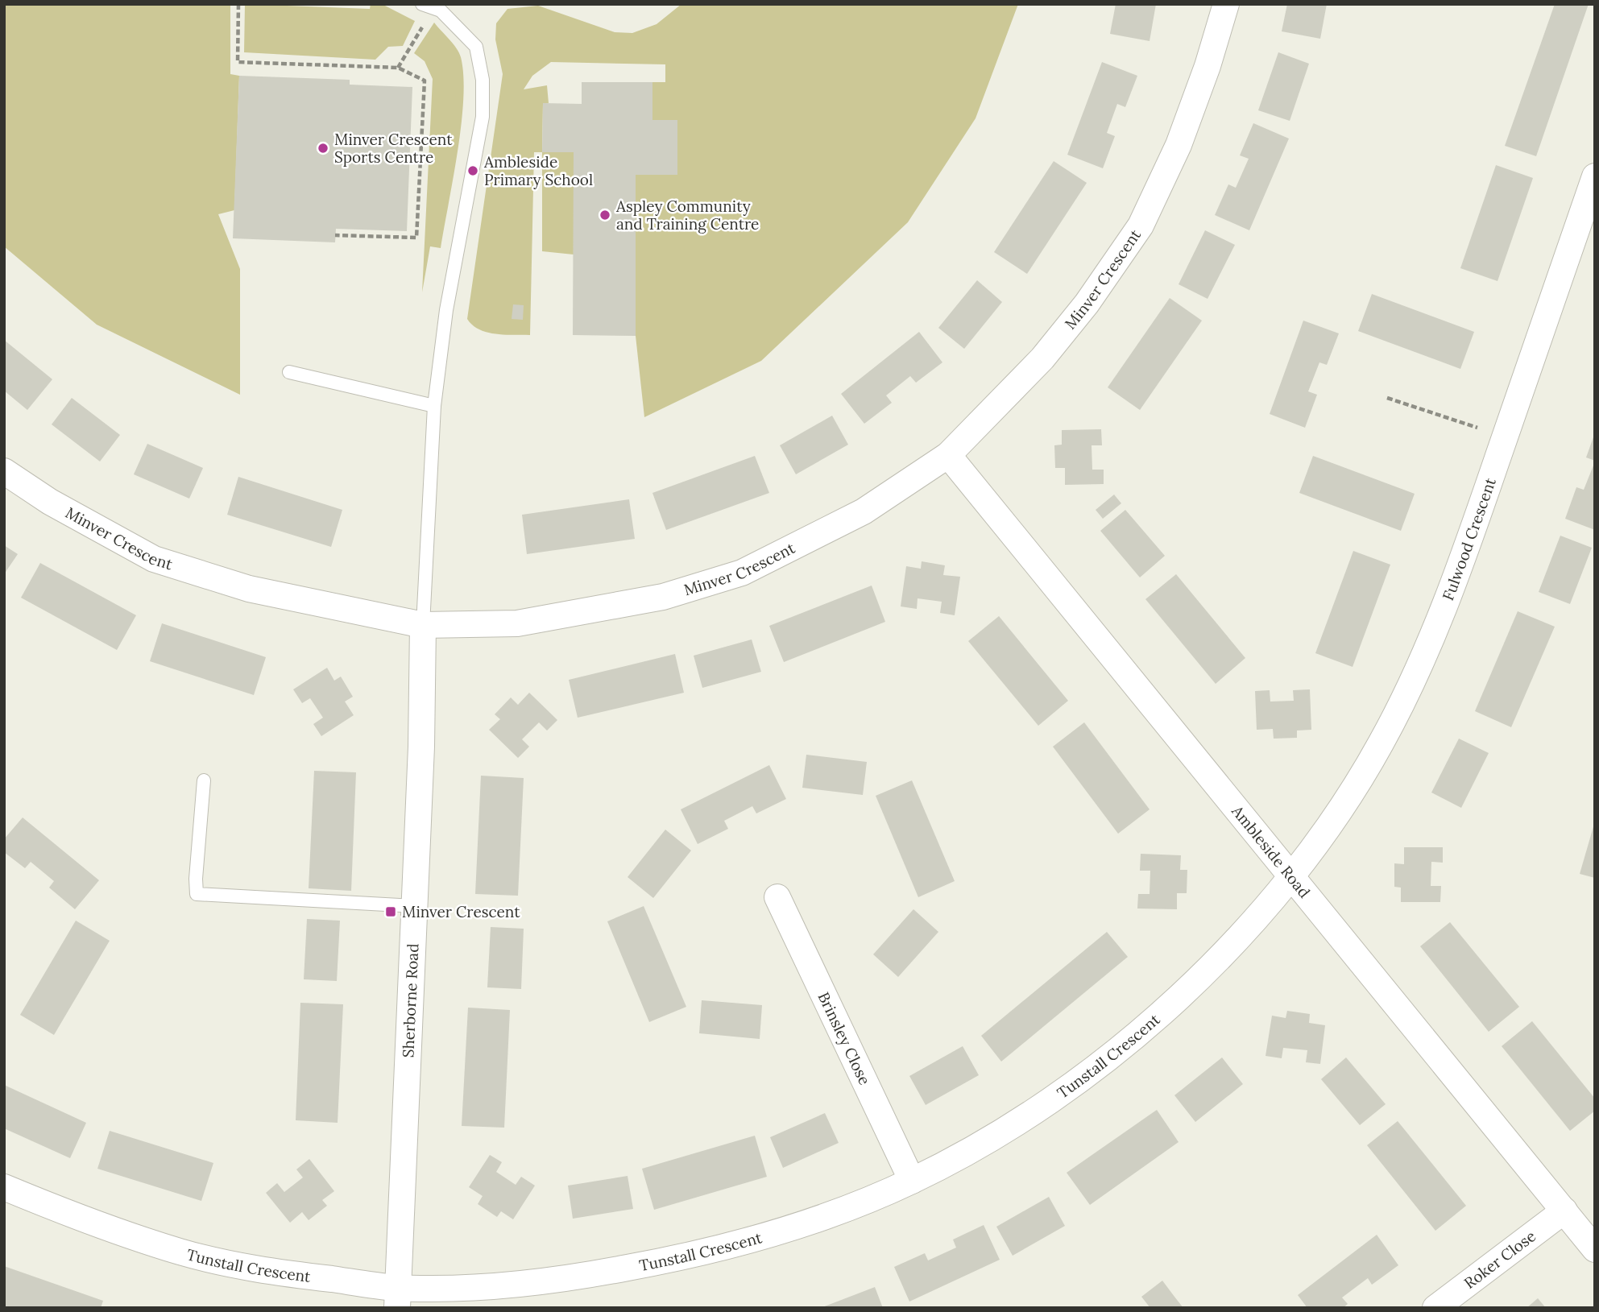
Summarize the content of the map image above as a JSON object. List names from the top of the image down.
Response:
{
  "streets": {
    "street": [
      "Minver Crescent",
      "Fulwood Crescent",
      "Ambleside Road",
      "Sherborne Road",
      "Brinsley Close",
      "Tunstall Crescent",
      "Roker Close"
    ]
  },
  "crossings": [
    ["Minver Crescent", "Ambleside Road"],
    ["Minver Crescent", "Sherborne Road"],
    ["Fulwood Crescent", "Ambleside Road"],
    ["Fulwood Crescent", "Tunstall Crescent"],
    ["Ambleside Road", "Tunstall Crescent"],
    ["Ambleside Road", "Roker Close"],
    ["Sherborne Road", "Tunstall Crescent"],
    ["Brinsley Close", "Tunstall Crescent"]
  ],
  "places": {
    "other": ["Minver Crescent Sports Centre", "Ambleside Primary School", "Aspley Community and Training Centre"],
    "transit": ["Minver Crescent"]
  }
}
